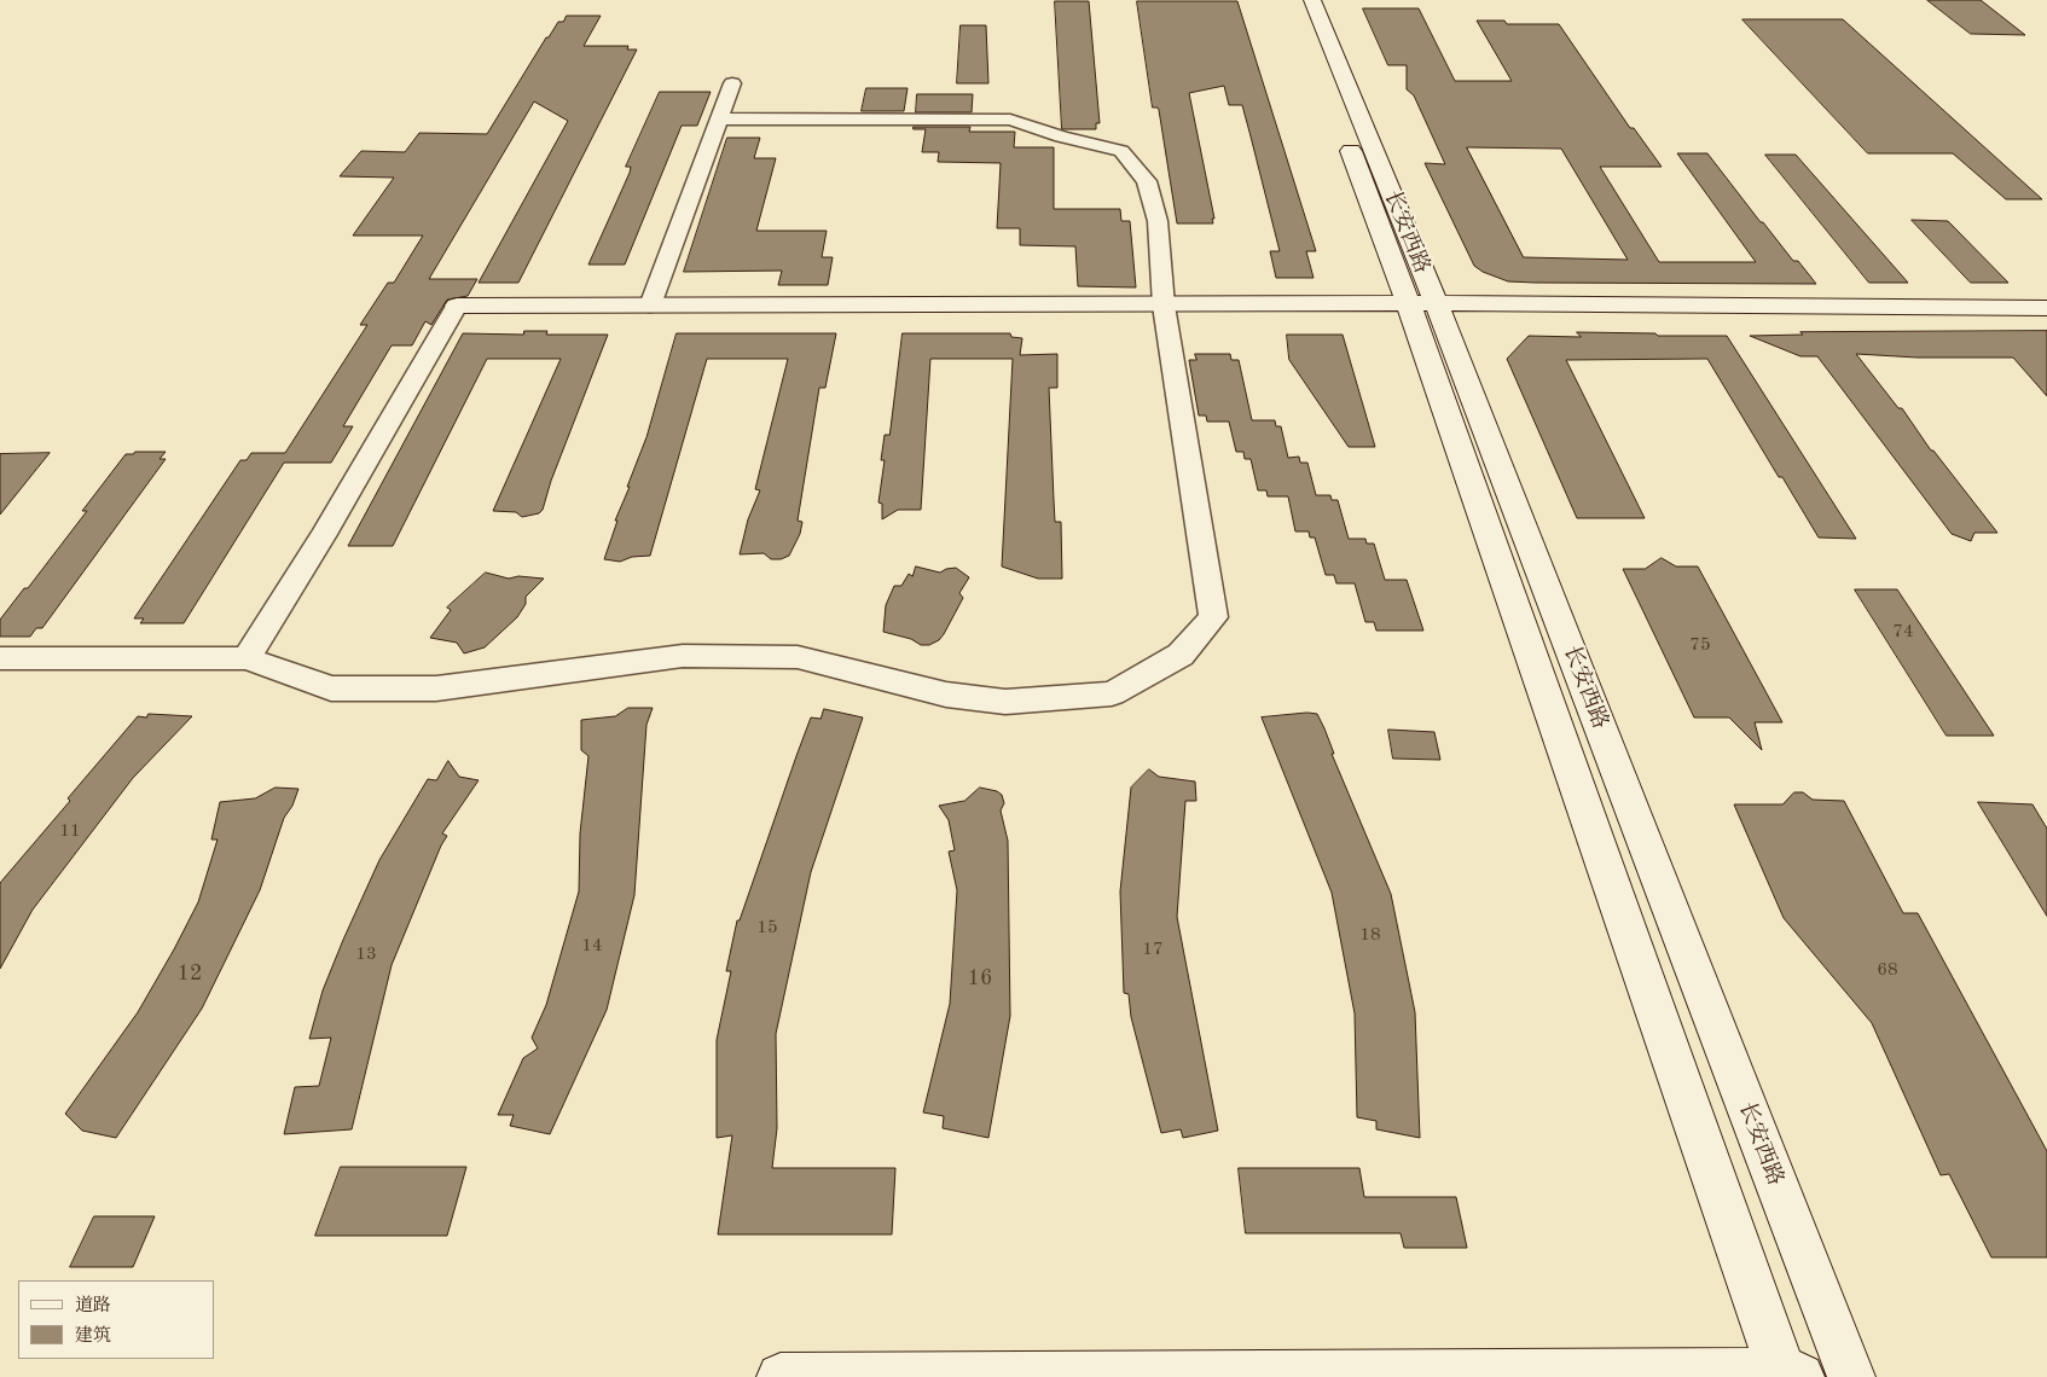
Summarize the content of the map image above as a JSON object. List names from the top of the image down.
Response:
{
  "streets": {
    "main road": ["长安西路"]
  },
  "house_numbers": [
    "74",
    "75",
    "11",
    "15",
    "18",
    "14",
    "17",
    "13",
    "68",
    "12",
    "16"
  ],
  "legend": ["道路", "建筑"]
}
